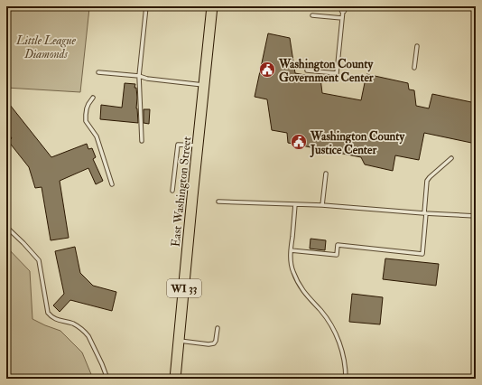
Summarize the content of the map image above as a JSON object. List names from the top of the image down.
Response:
{
  "streets": {
    "main road": ["East Washington Street", "WI 33"]
  },
  "parks": ["Little League Diamonds"],
  "places": {
    "public building": ["Washington County Government Center", "Washington County Justice Center"]
  }
}
